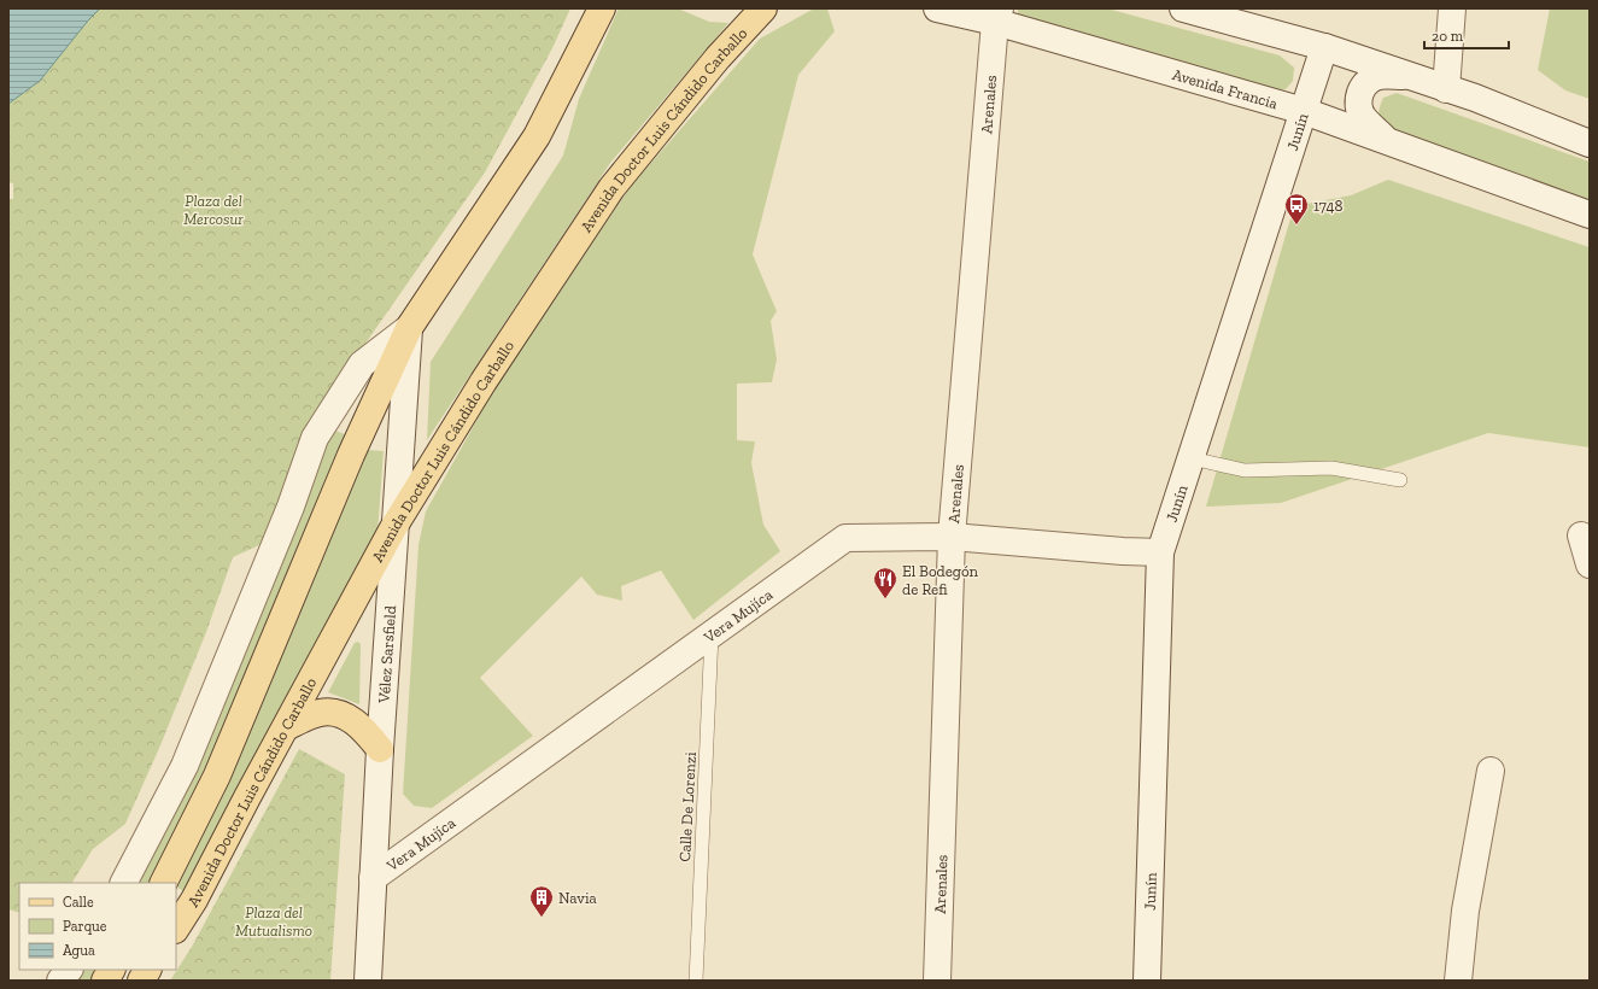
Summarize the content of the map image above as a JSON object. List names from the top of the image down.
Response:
{
  "streets": {
    "main road": [
      "Avenida Francia",
      "Arenales",
      "Avenida Doctor Luis Cándido Carballo",
      "Junín",
      "Vera Mujíca",
      "Vélez Sarsfield"
    ],
    "lane": ["Calle De Lorenzi"]
  },
  "crossings": [
    ["Avenida Francia", "Arenales"],
    ["Avenida Francia", "Junín"],
    ["Arenales", "Vera Mujíca"],
    ["Avenida Doctor Luis Cándido Carballo", "Vélez Sarsfield"],
    ["Junín", "Vera Mujíca"],
    ["Vera Mujíca", "Vélez Sarsfield"],
    ["Vera Mujíca", "Calle De Lorenzi"]
  ],
  "parks": ["Plaza del Mercosur", "Plaza del Mutualismo"],
  "places": {
    "bus stop": ["1748"],
    "restaurant": ["El Bodegón de Refi"],
    "building": ["Navia"]
  },
  "legend": ["Calle", "Parque", "Agua"],
  "scale_bar": "20 m"
}
